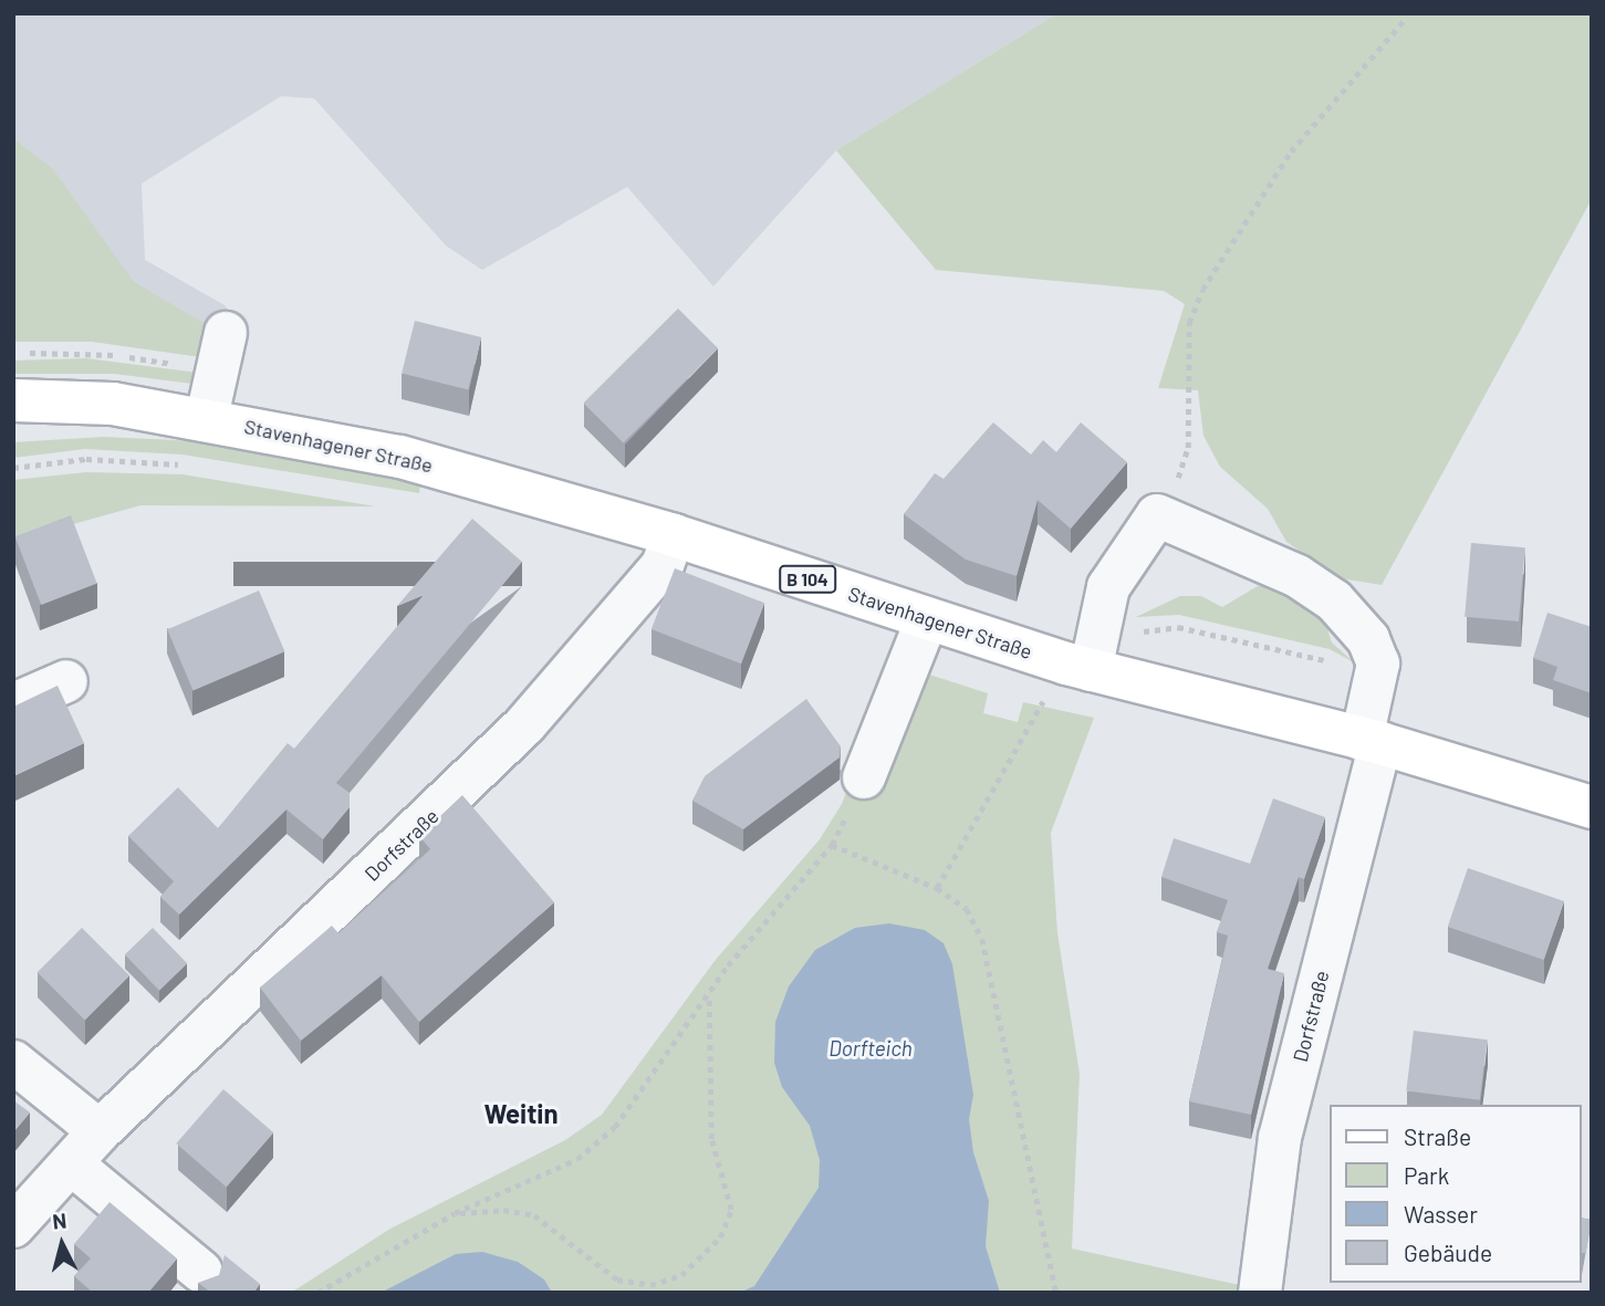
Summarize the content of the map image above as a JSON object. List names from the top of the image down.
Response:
{
  "streets": {
    "main road": ["Stavenhagener Straße", "B 104"],
    "street": ["Dorfstraße"]
  },
  "crossings": [
    ["Stavenhagener Straße", "Dorfstraße"]
  ],
  "districts": ["Weitin"],
  "water": ["Dorfteich"],
  "legend": [
    "Straße",
    "Park",
    "Wasser",
    "Gebäude"
  ],
  "north": "top"
}
